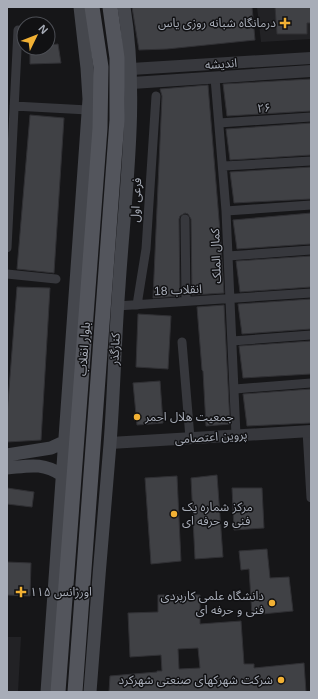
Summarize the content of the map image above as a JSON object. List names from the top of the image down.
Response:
{
  "streets": {
    "main road": ["بلوار انقلاب", "کنارگذر"],
    "street": [
      "اندیشه",
      "۲۶",
      "فرعی اول",
      "کمال الملک",
      "انقلاب 18",
      "پروین اعتصامی"
    ]
  },
  "crossings": [
    ["اندیشه", "کمال الملک"],
    ["اندیشه", "کنارگذر"],
    ["۲۶", "کمال الملک"],
    ["فرعی اول", "انقلاب 18"],
    ["کمال الملک", "انقلاب 18"],
    ["کمال الملک", "پروین اعتصامی"],
    ["انقلاب 18", "کنارگذر"],
    ["بلوار انقلاب", "کنارگذر"],
    ["کنارگذر", "پروین اعتصامی"]
  ],
  "places": {
    "health": ["درمانگاه شبانه روزی یاس", "اورژانس ۱۱۵"],
    "other": [
      "جمعیت هلال احمر",
      "مرکز شماره یک فنی و حرفه ای",
      "دانشگاه علمی کاربردی فنی و حرفه ای",
      "شرکت شهرکهای صنعتی شهرکرد"
    ]
  },
  "north": "top right"
}
